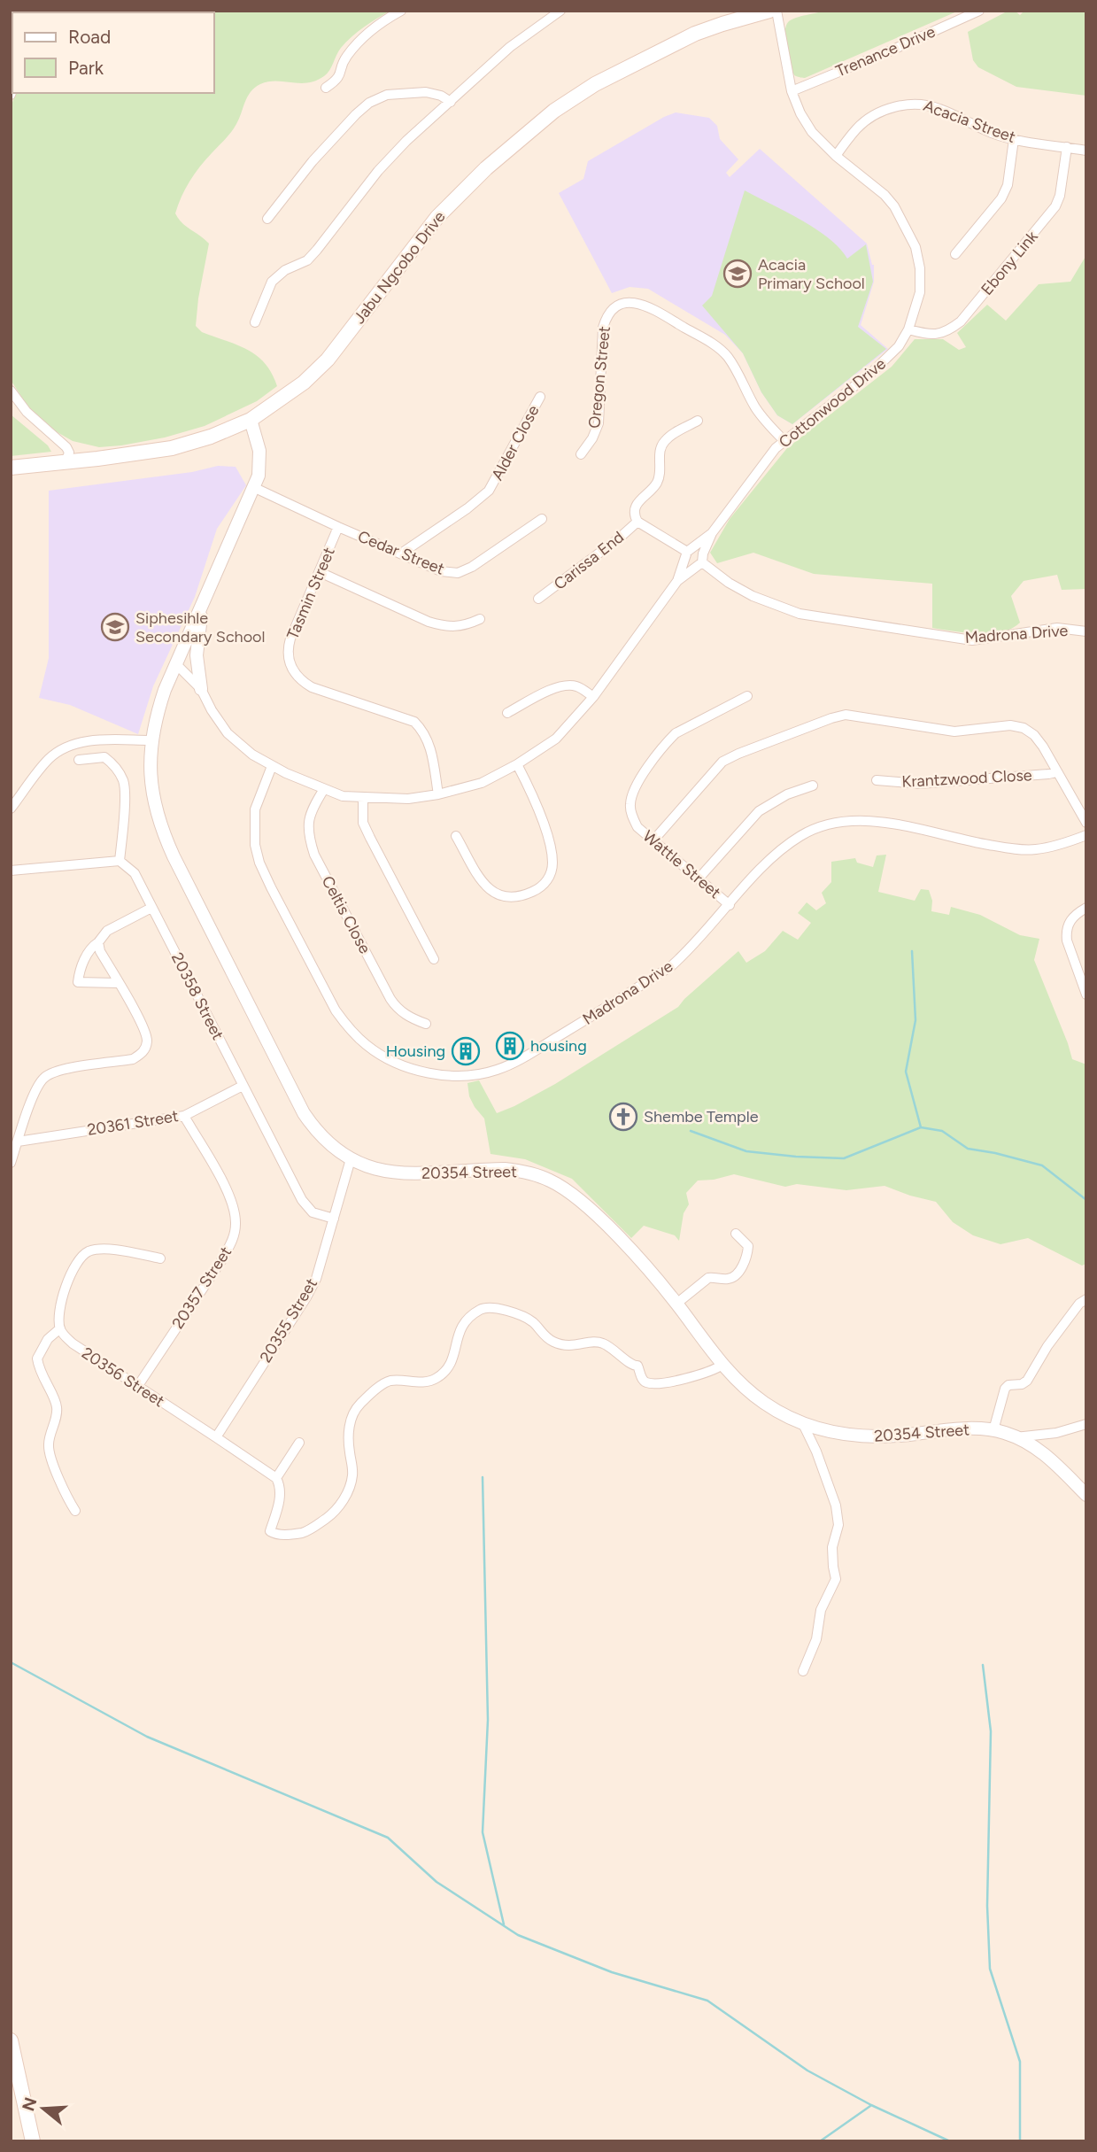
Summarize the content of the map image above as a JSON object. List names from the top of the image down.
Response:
{
  "streets": {
    "main road": ["Jabu Ngcobo Drive"],
    "street": [
      "Trenance Drive",
      "Acacia Street",
      "Ebony Link",
      "Oregon Street",
      "Cottonwood Drive",
      "Alder Close",
      "Cedar Street",
      "Carissa End",
      "Tasmin Street",
      "Madrona Drive",
      "Krantzwood Close",
      "Wattle Street",
      "Celtis Close",
      "20358 Street",
      "20361 Street",
      "20354 Street",
      "20357 Street",
      "20355 Street",
      "20356 Street"
    ]
  },
  "crossings": [
    ["Trenance Drive", "Cottonwood Drive"],
    ["Acacia Street", "Ebony Link"],
    ["Acacia Street", "Cottonwood Drive"],
    ["Ebony Link", "Cottonwood Drive"],
    ["Oregon Street", "Cottonwood Drive"],
    ["Cottonwood Drive", "Tasmin Street"],
    ["Cottonwood Drive", "Madrona Drive"],
    ["Cottonwood Drive", "Celtis Close"],
    ["Cottonwood Drive", "20354 Street"],
    ["Alder Close", "Cedar Street"],
    ["Cedar Street", "Tasmin Street"],
    ["Madrona Drive", "Wattle Street"],
    ["20358 Street", "20361 Street"],
    ["20358 Street", "20355 Street"],
    ["20361 Street", "20357 Street"],
    ["20354 Street", "20355 Street"],
    ["20357 Street", "20356 Street"],
    ["20355 Street", "20356 Street"]
  ],
  "places": {
    "school or university": ["Acacia Primary School", "Siphesihle Secondary School"],
    "building": ["housing", "Housing"],
    "church": ["Shembe Temple"]
  },
  "legend": ["Road", "Park"],
  "north": "left"
}
